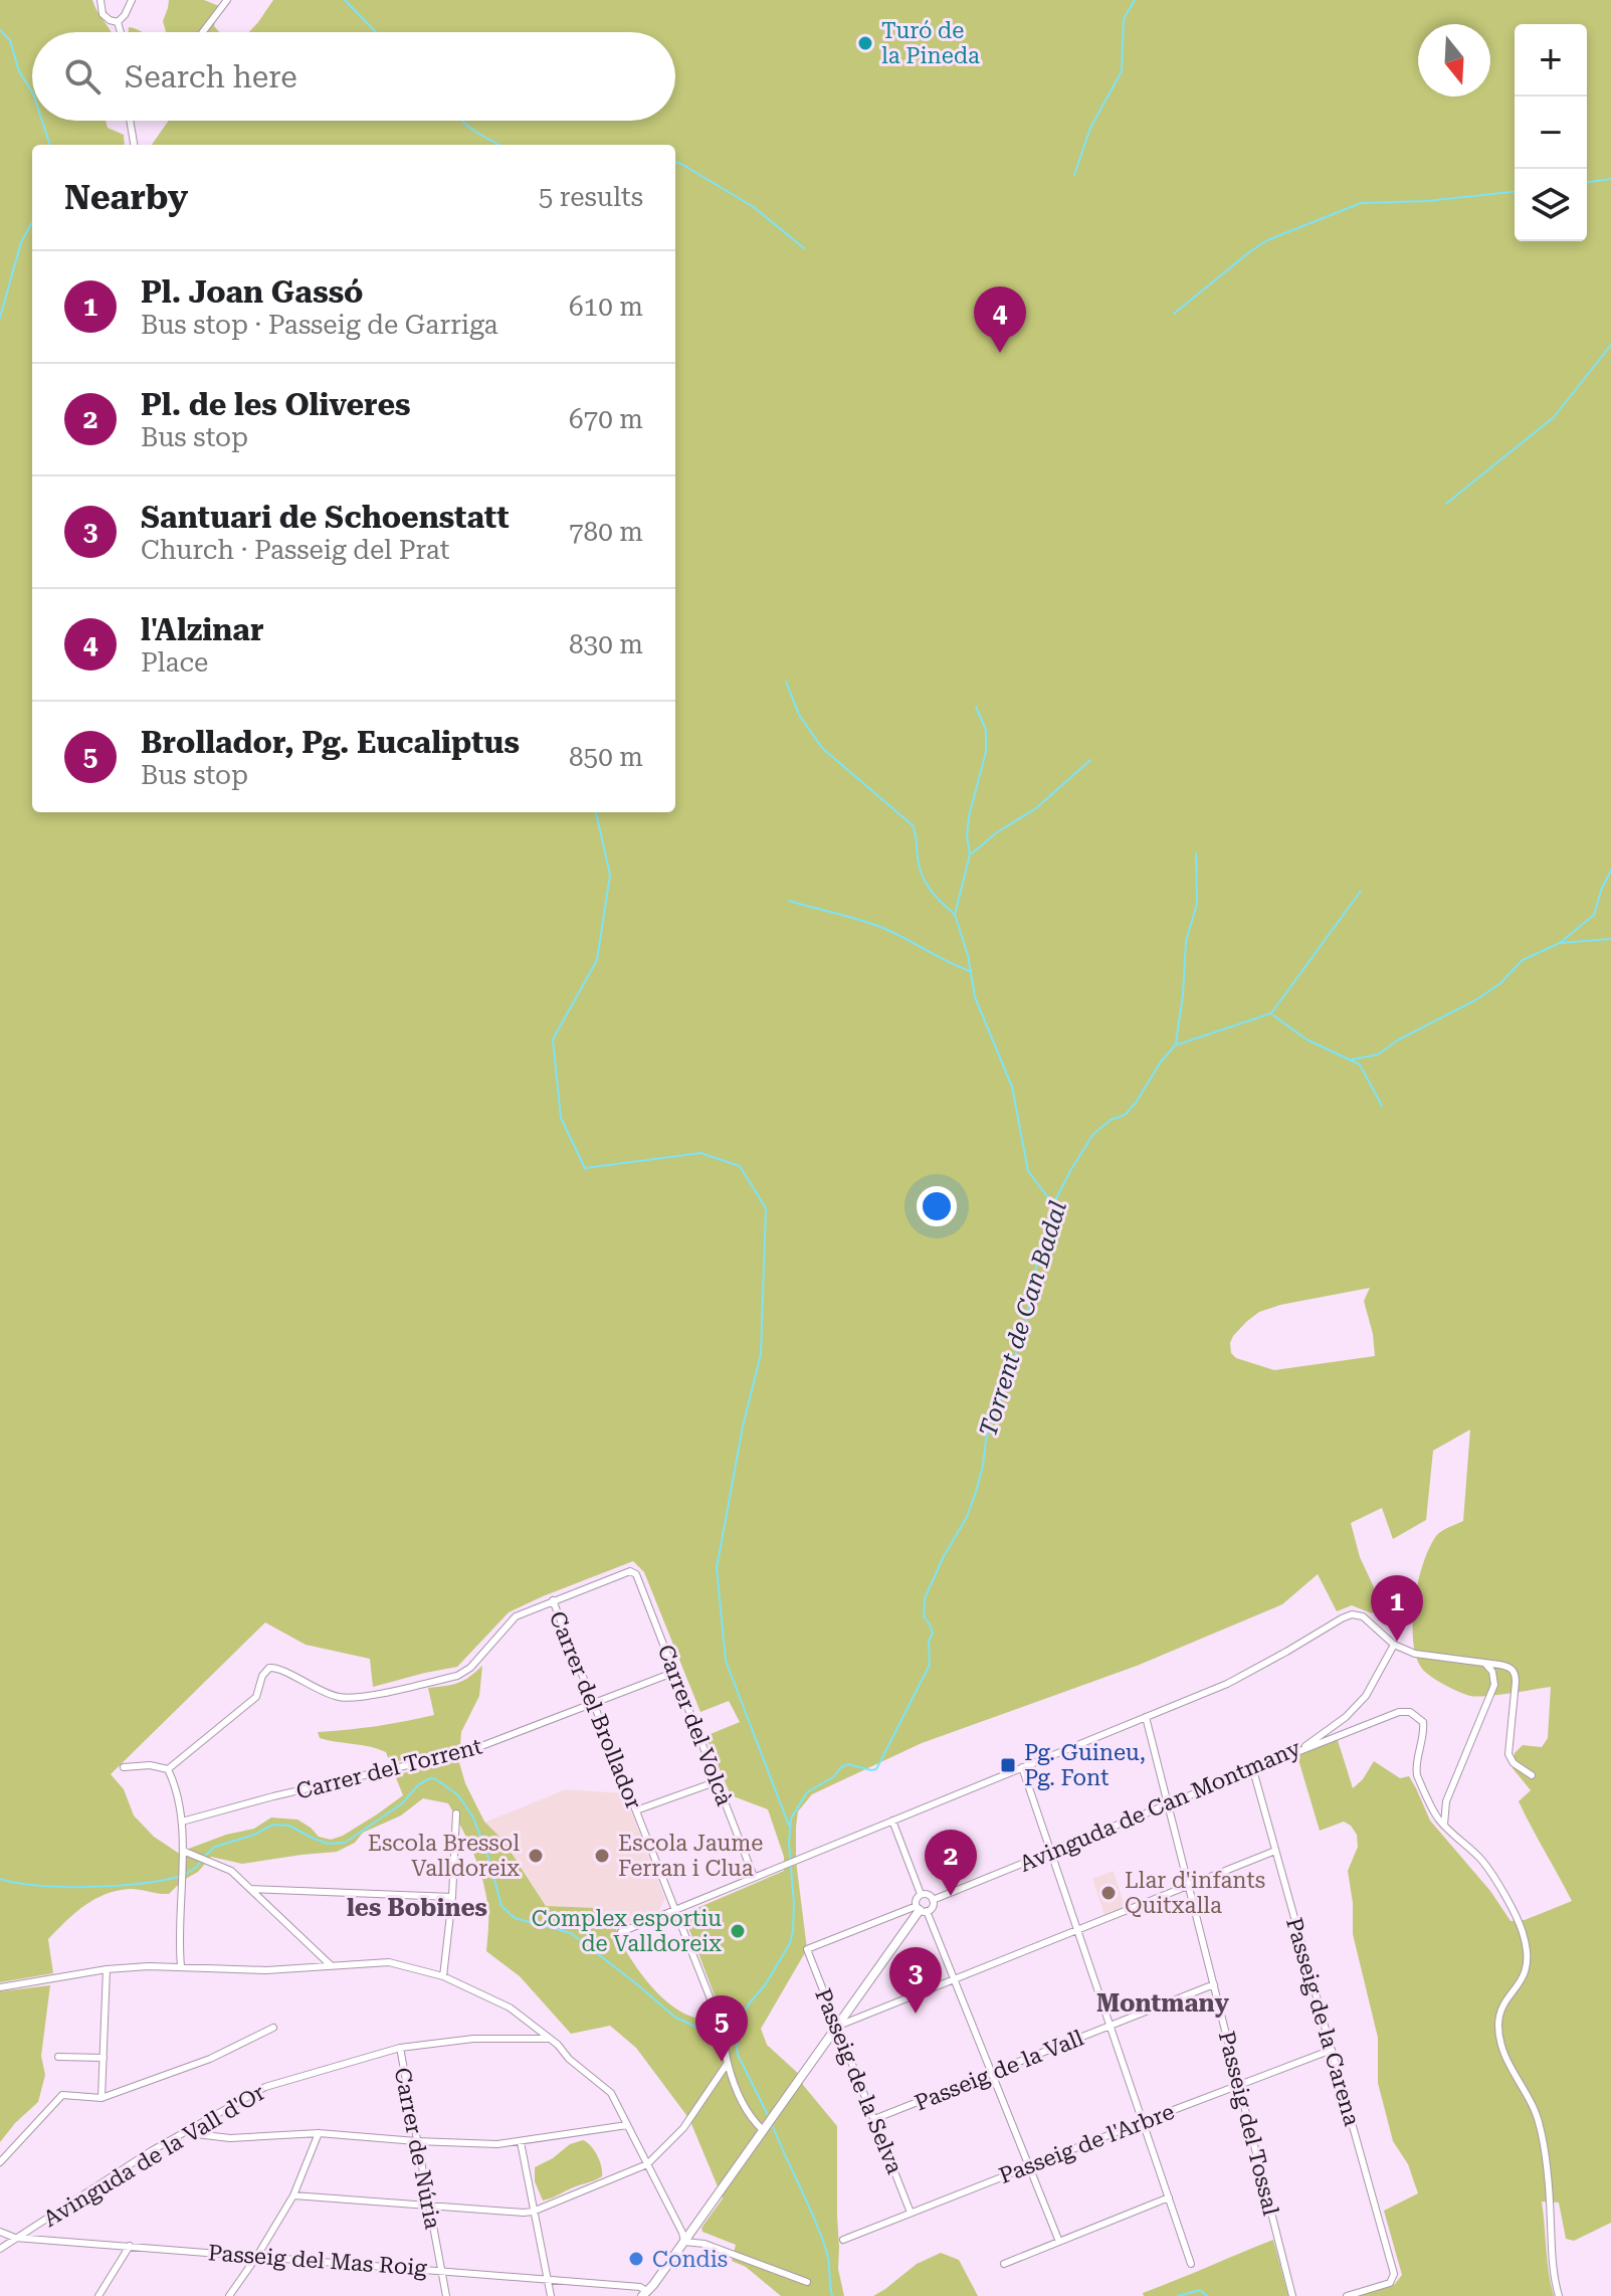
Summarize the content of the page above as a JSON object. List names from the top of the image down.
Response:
{
  "streets": {
    "street": [
      "Carrer del Brollador",
      "Carrer del Volcà",
      "Carrer del Torrent",
      "Avinguda de Can Montmany",
      "Passeig de la Carena",
      "Passeig de la Vall",
      "Passeig de la Selva",
      "Passeig del Tossal",
      "Passeig de l'Arbre",
      "Carrer de Núria",
      "Avinguda de la Vall d'Or",
      "Passeig del Mas Roig"
    ]
  },
  "crossings": [
    ["Carrer del Brollador", "Carrer del Volcà"],
    ["Carrer del Brollador", "Carrer del Torrent"],
    ["Carrer del Volcà", "Carrer del Torrent"],
    ["Avinguda de Can Montmany", "Passeig de la Carena"],
    ["Avinguda de Can Montmany", "Passeig de la Selva"],
    ["Avinguda de Can Montmany", "Passeig del Tossal"],
    ["Passeig de la Carena", "Passeig de l'Arbre"],
    ["Passeig de la Vall", "Passeig de la Selva"],
    ["Passeig de la Vall", "Passeig del Tossal"],
    ["Passeig de la Selva", "Passeig de l'Arbre"],
    ["Passeig del Tossal", "Passeig de l'Arbre"],
    ["Carrer de Núria", "Avinguda de la Vall d'Or"],
    ["Carrer de Núria", "Passeig del Mas Roig"],
    ["Avinguda de la Vall d'Or", "Passeig del Mas Roig"]
  ],
  "districts": ["les Bobines", "Montmany"],
  "water": ["Torrent de Can Badal"],
  "places": {
    "other": [
      "Turó de la Pineda",
      "Escola Bressol Valldoreix",
      "Escola Jaume Ferran i Clua",
      "Llar d'infants Quitxalla",
      "Complex esportiu de Valldoreix",
      "Condis"
    ],
    "transit": ["Pg. Guineu, Pg. Font"]
  },
  "north": "bottom",
  "page": {
    "map_buttons": ["+", "−"],
    "search": "Search here",
    "heading": ["Nearby", "5 results"],
    "list": [
      {
        "mark": "1",
        "name": "Pl. Joan Gassó",
        "note": "Bus stop · Passeig de Garriga",
        "value": "610 m"
      },
      {
        "mark": "2",
        "name": "Pl. de les Oliveres",
        "note": "Bus stop",
        "value": "670 m"
      },
      {
        "mark": "3",
        "name": "Santuari de Schoenstatt",
        "note": "Church · Passeig del Prat",
        "value": "780 m"
      },
      {
        "mark": "4",
        "name": "l'Alzinar",
        "note": "Place",
        "value": "830 m"
      },
      {
        "mark": "5",
        "name": "Brollador, Pg. Eucaliptus",
        "note": "Bus stop",
        "value": "850 m"
      }
    ],
    "pins": [
      "4",
      "1",
      "2",
      "3",
      "5"
    ]
  }
}
